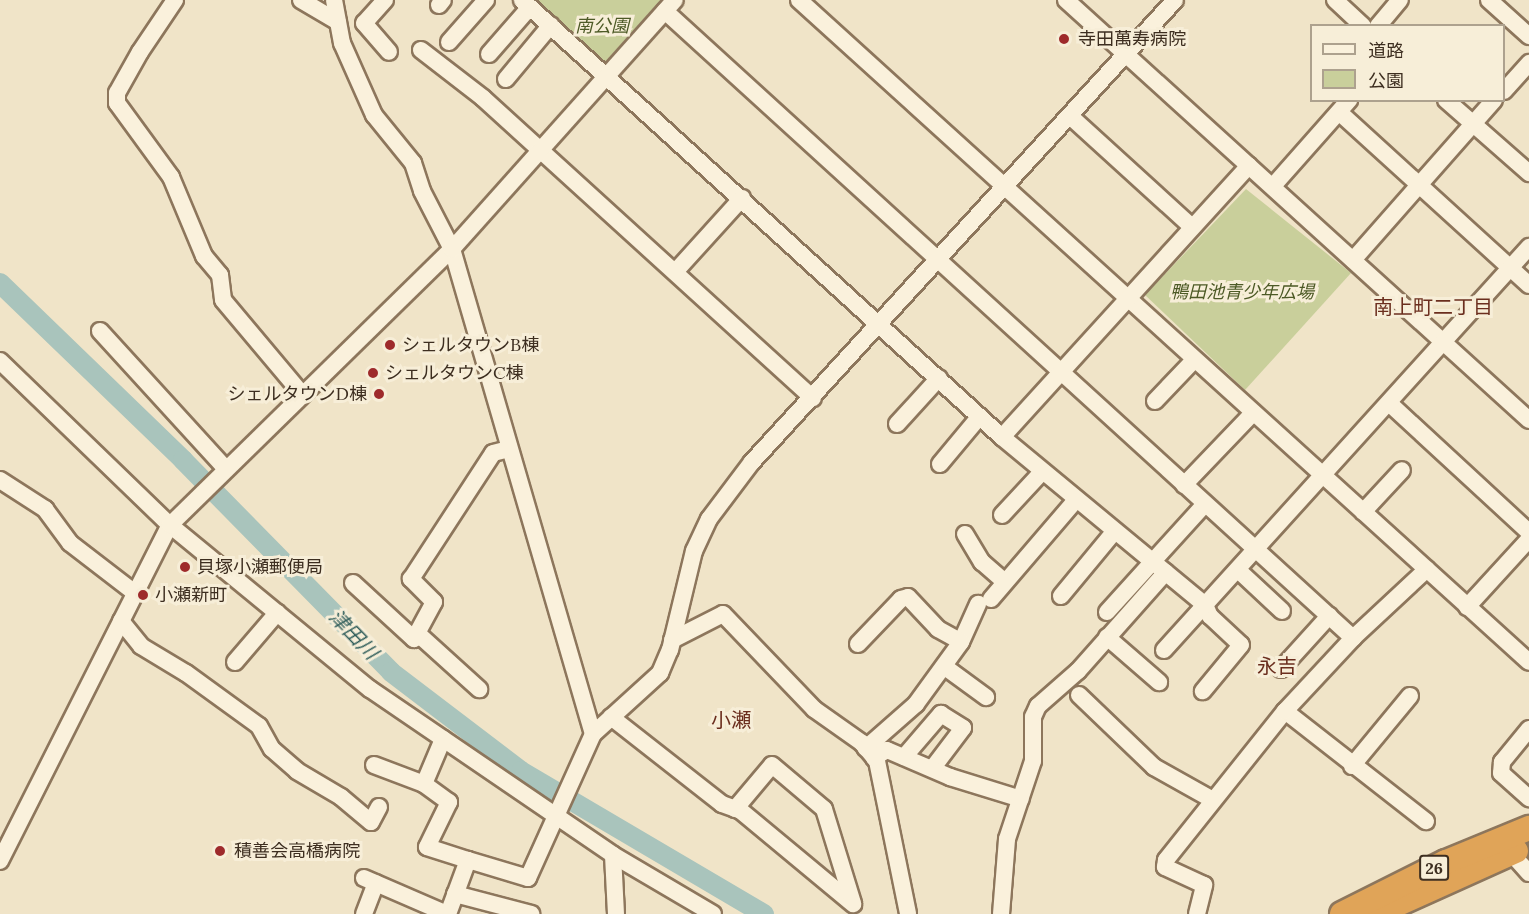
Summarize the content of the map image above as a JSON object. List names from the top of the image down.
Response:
{
  "streets": {
    "highway": ["26"]
  },
  "districts": ["南上町二丁目", "永吉", "小瀬"],
  "water": ["津田川"],
  "parks": ["南公園", "鴨田池青少年広場"],
  "places": [
    "寺田萬寿病院",
    "シェルタウンB棟",
    "シェルタウンC棟",
    "シェルタウンD棟",
    "貝塚小瀬郵便局",
    "小瀬新町",
    "積善会高橋病院"
  ],
  "legend": ["道路", "公園"]
}
